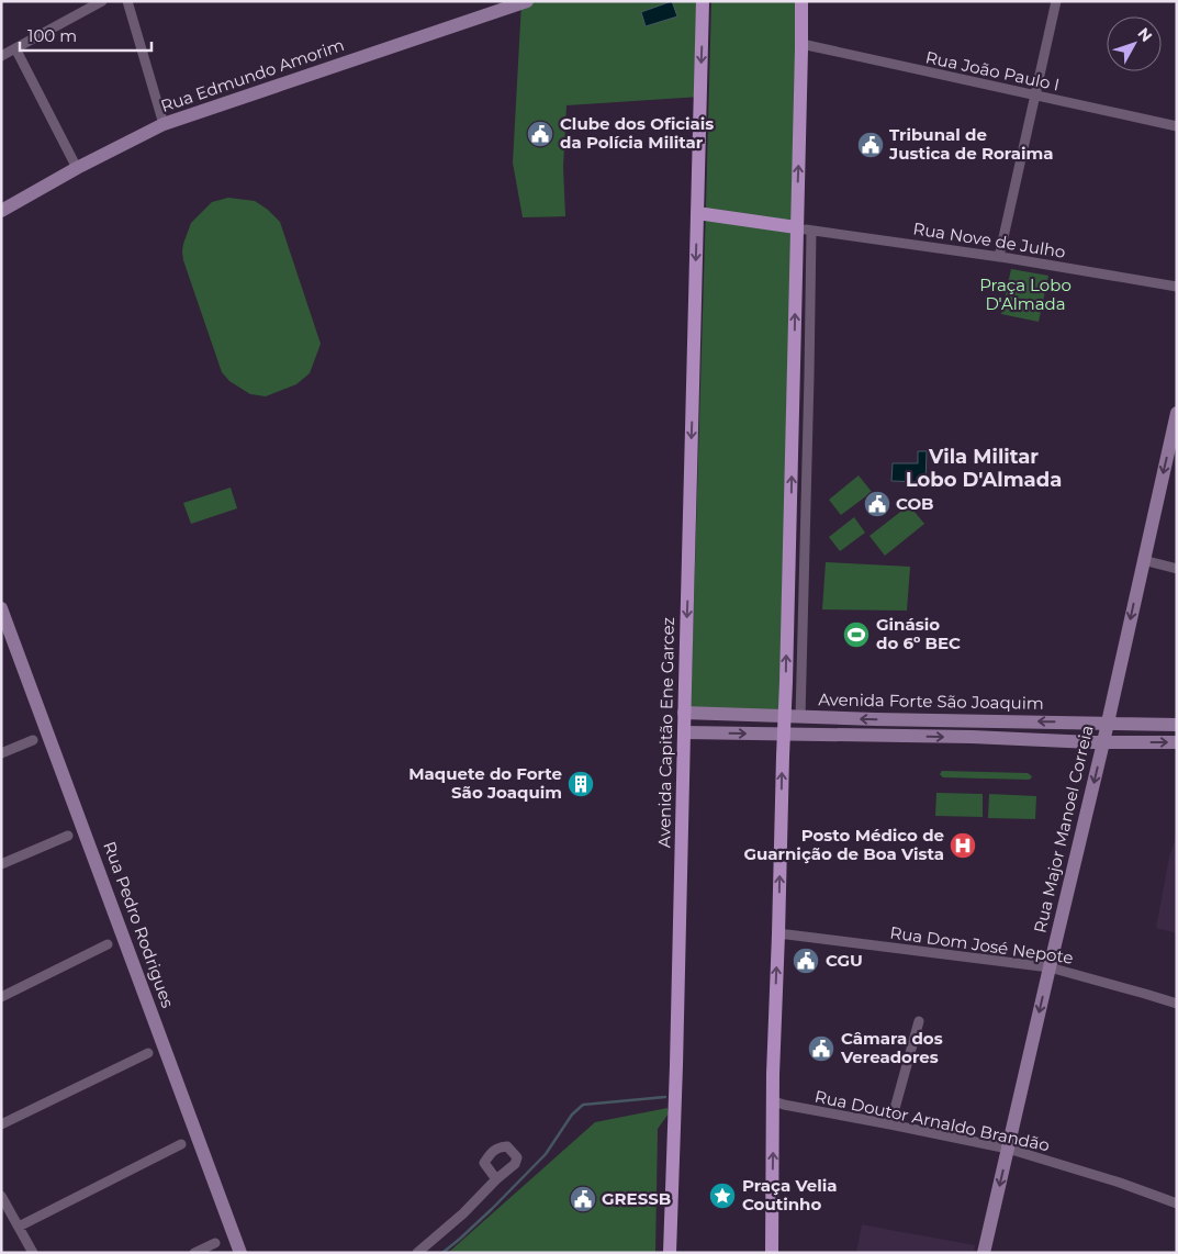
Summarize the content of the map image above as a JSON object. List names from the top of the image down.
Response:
{
  "streets": {
    "main road": ["Avenida Capitão Ene Garcez"],
    "street": [
      "Rua João Paulo I",
      "Rua Edmundo Amorim",
      "Rua Nove de Julho",
      "Avenida Forte São Joaquim",
      "Rua Major Manoel Correia",
      "Rua Pedro Rodrigues",
      "Rua Dom José Nepote",
      "Rua Doutor Arnaldo Brandão"
    ]
  },
  "crossings": [
    ["Avenida Forte São Joaquim", "Avenida Capitão Ene Garcez"],
    ["Avenida Forte São Joaquim", "Rua Major Manoel Correia"],
    ["Rua Major Manoel Correia", "Rua Dom José Nepote"],
    ["Rua Major Manoel Correia", "Rua Doutor Arnaldo Brandão"]
  ],
  "one_way": ["Rua Major Manoel Correia"],
  "districts": ["Vila Militar Lobo D'Almada"],
  "parks": ["Praça Lobo D'Almada"],
  "places": {
    "public building": [
      "Clube dos Oficiais da Polícia Militar",
      "Tribunal de Justica de Roraima",
      "COB",
      "CGU",
      "Câmara dos Vereadores",
      "GRESSB"
    ],
    "sports": ["Ginásio do 6º BEC"],
    "building": ["Maquete do Forte São Joaquim"],
    "hospital": ["Posto Médico de Guarnição de Boa Vista"],
    "place": ["Praça Velia Coutinho"]
  },
  "scale_bar": "100 m",
  "north": "top right"
}
